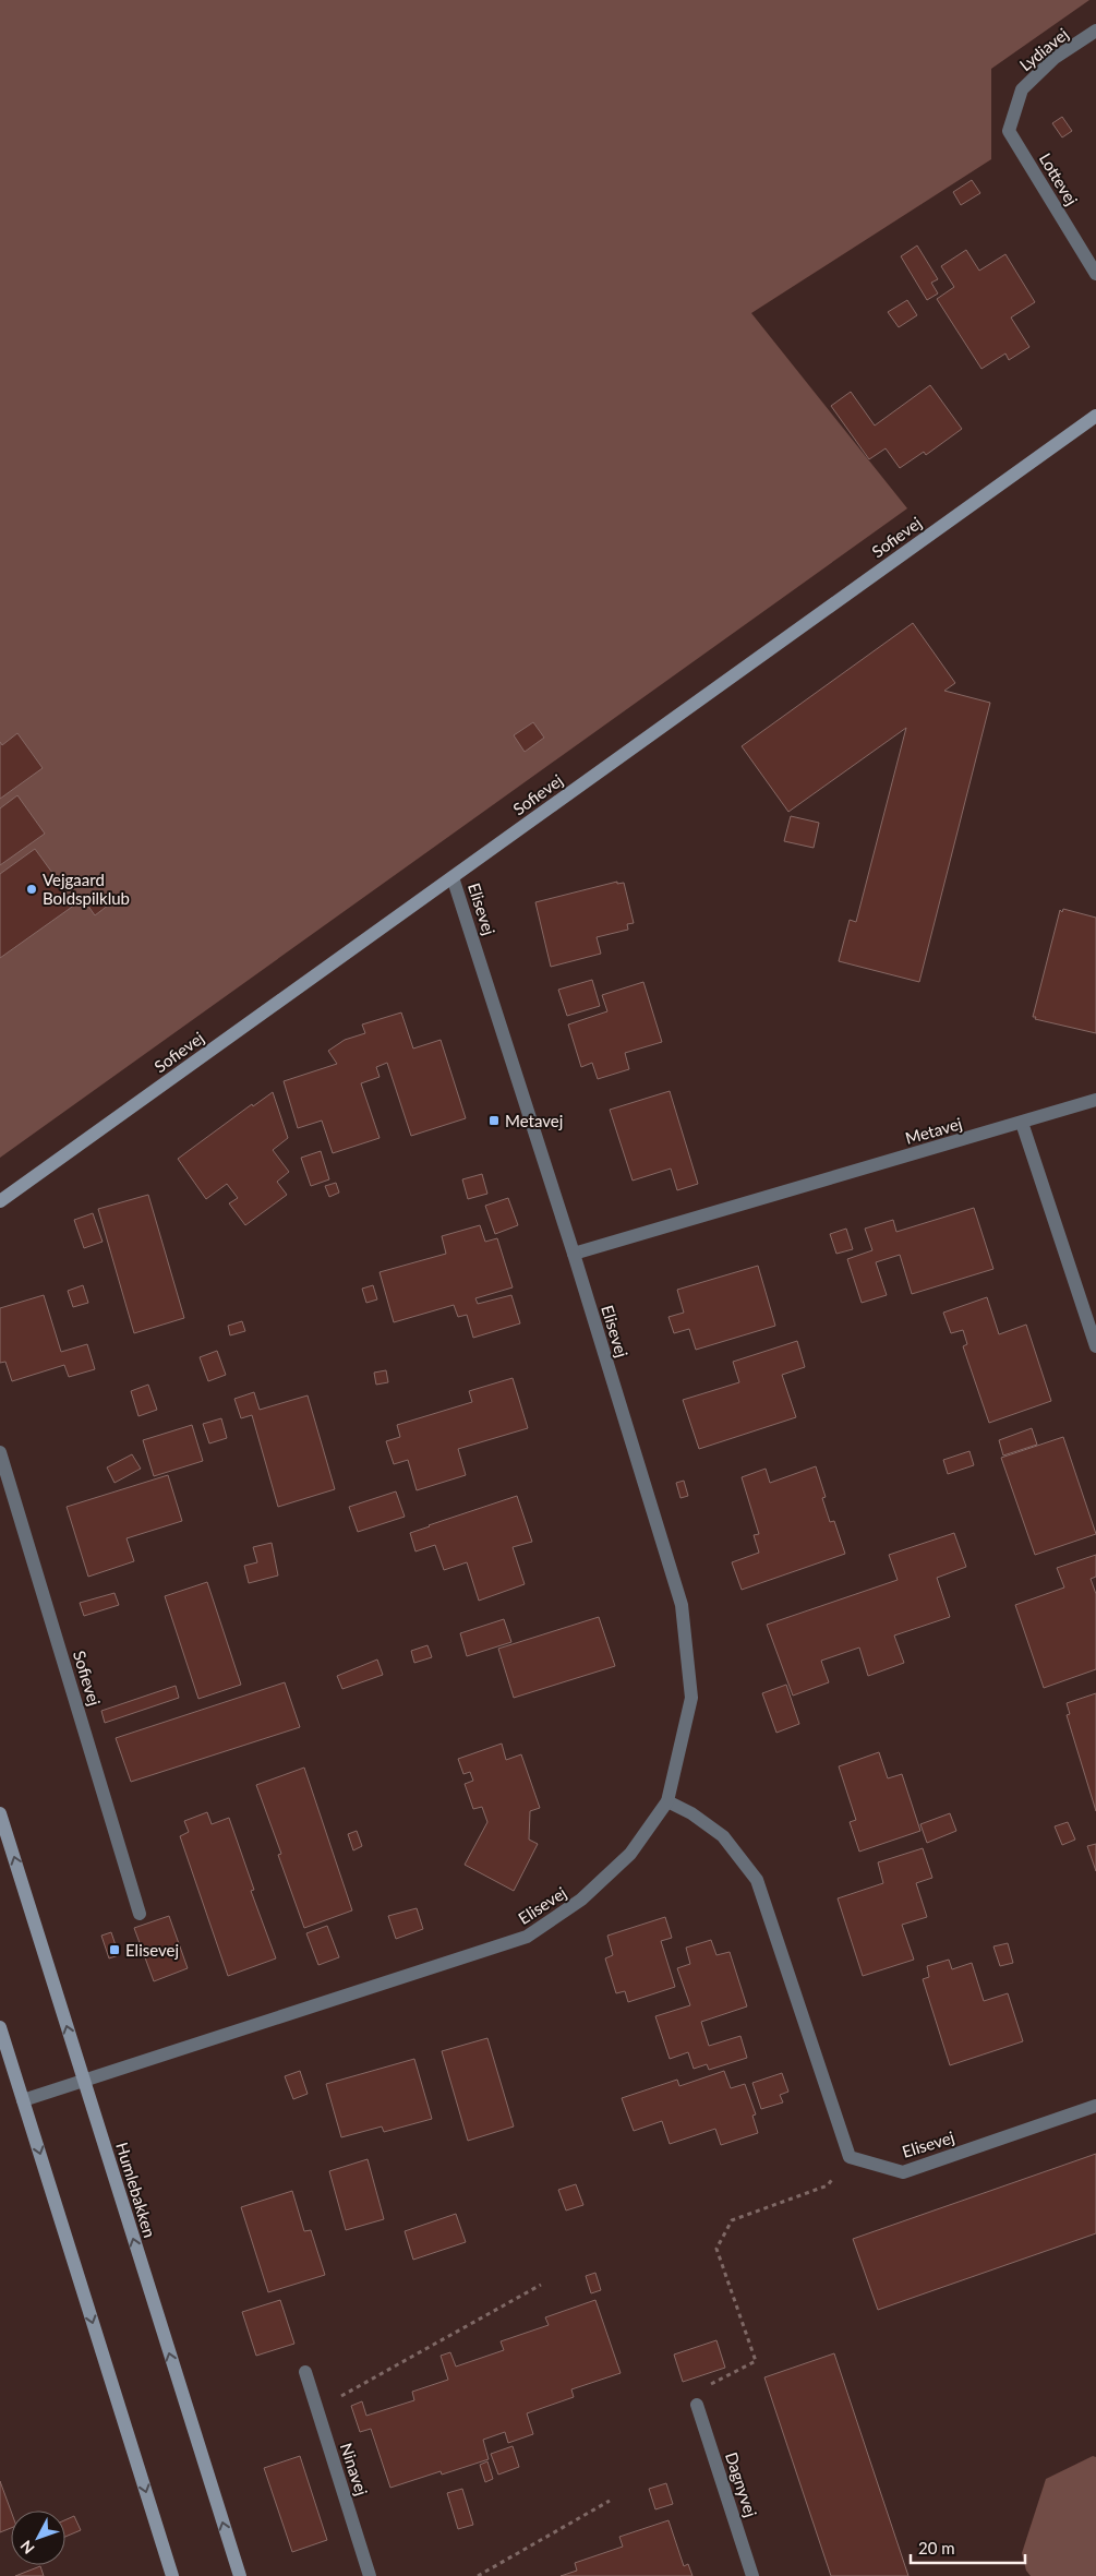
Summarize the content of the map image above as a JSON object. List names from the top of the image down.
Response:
{
  "streets": {
    "street": [
      "Lydiavej",
      "Lottevej",
      "Sofievej",
      "Elisevej",
      "Metavej",
      "Humlebakken",
      "Ninavej",
      "Dagnyvej"
    ]
  },
  "crossings": [
    ["Lydiavej", "Lottevej"],
    ["Sofievej", "Elisevej"],
    ["Elisevej", "Metavej"],
    ["Elisevej", "Humlebakken"]
  ],
  "places": {
    "other": ["Vejgaard Boldspilklub"],
    "transit": ["Metavej", "Elisevej"]
  },
  "scale_bar": "20 m",
  "north": "bottom left"
}
